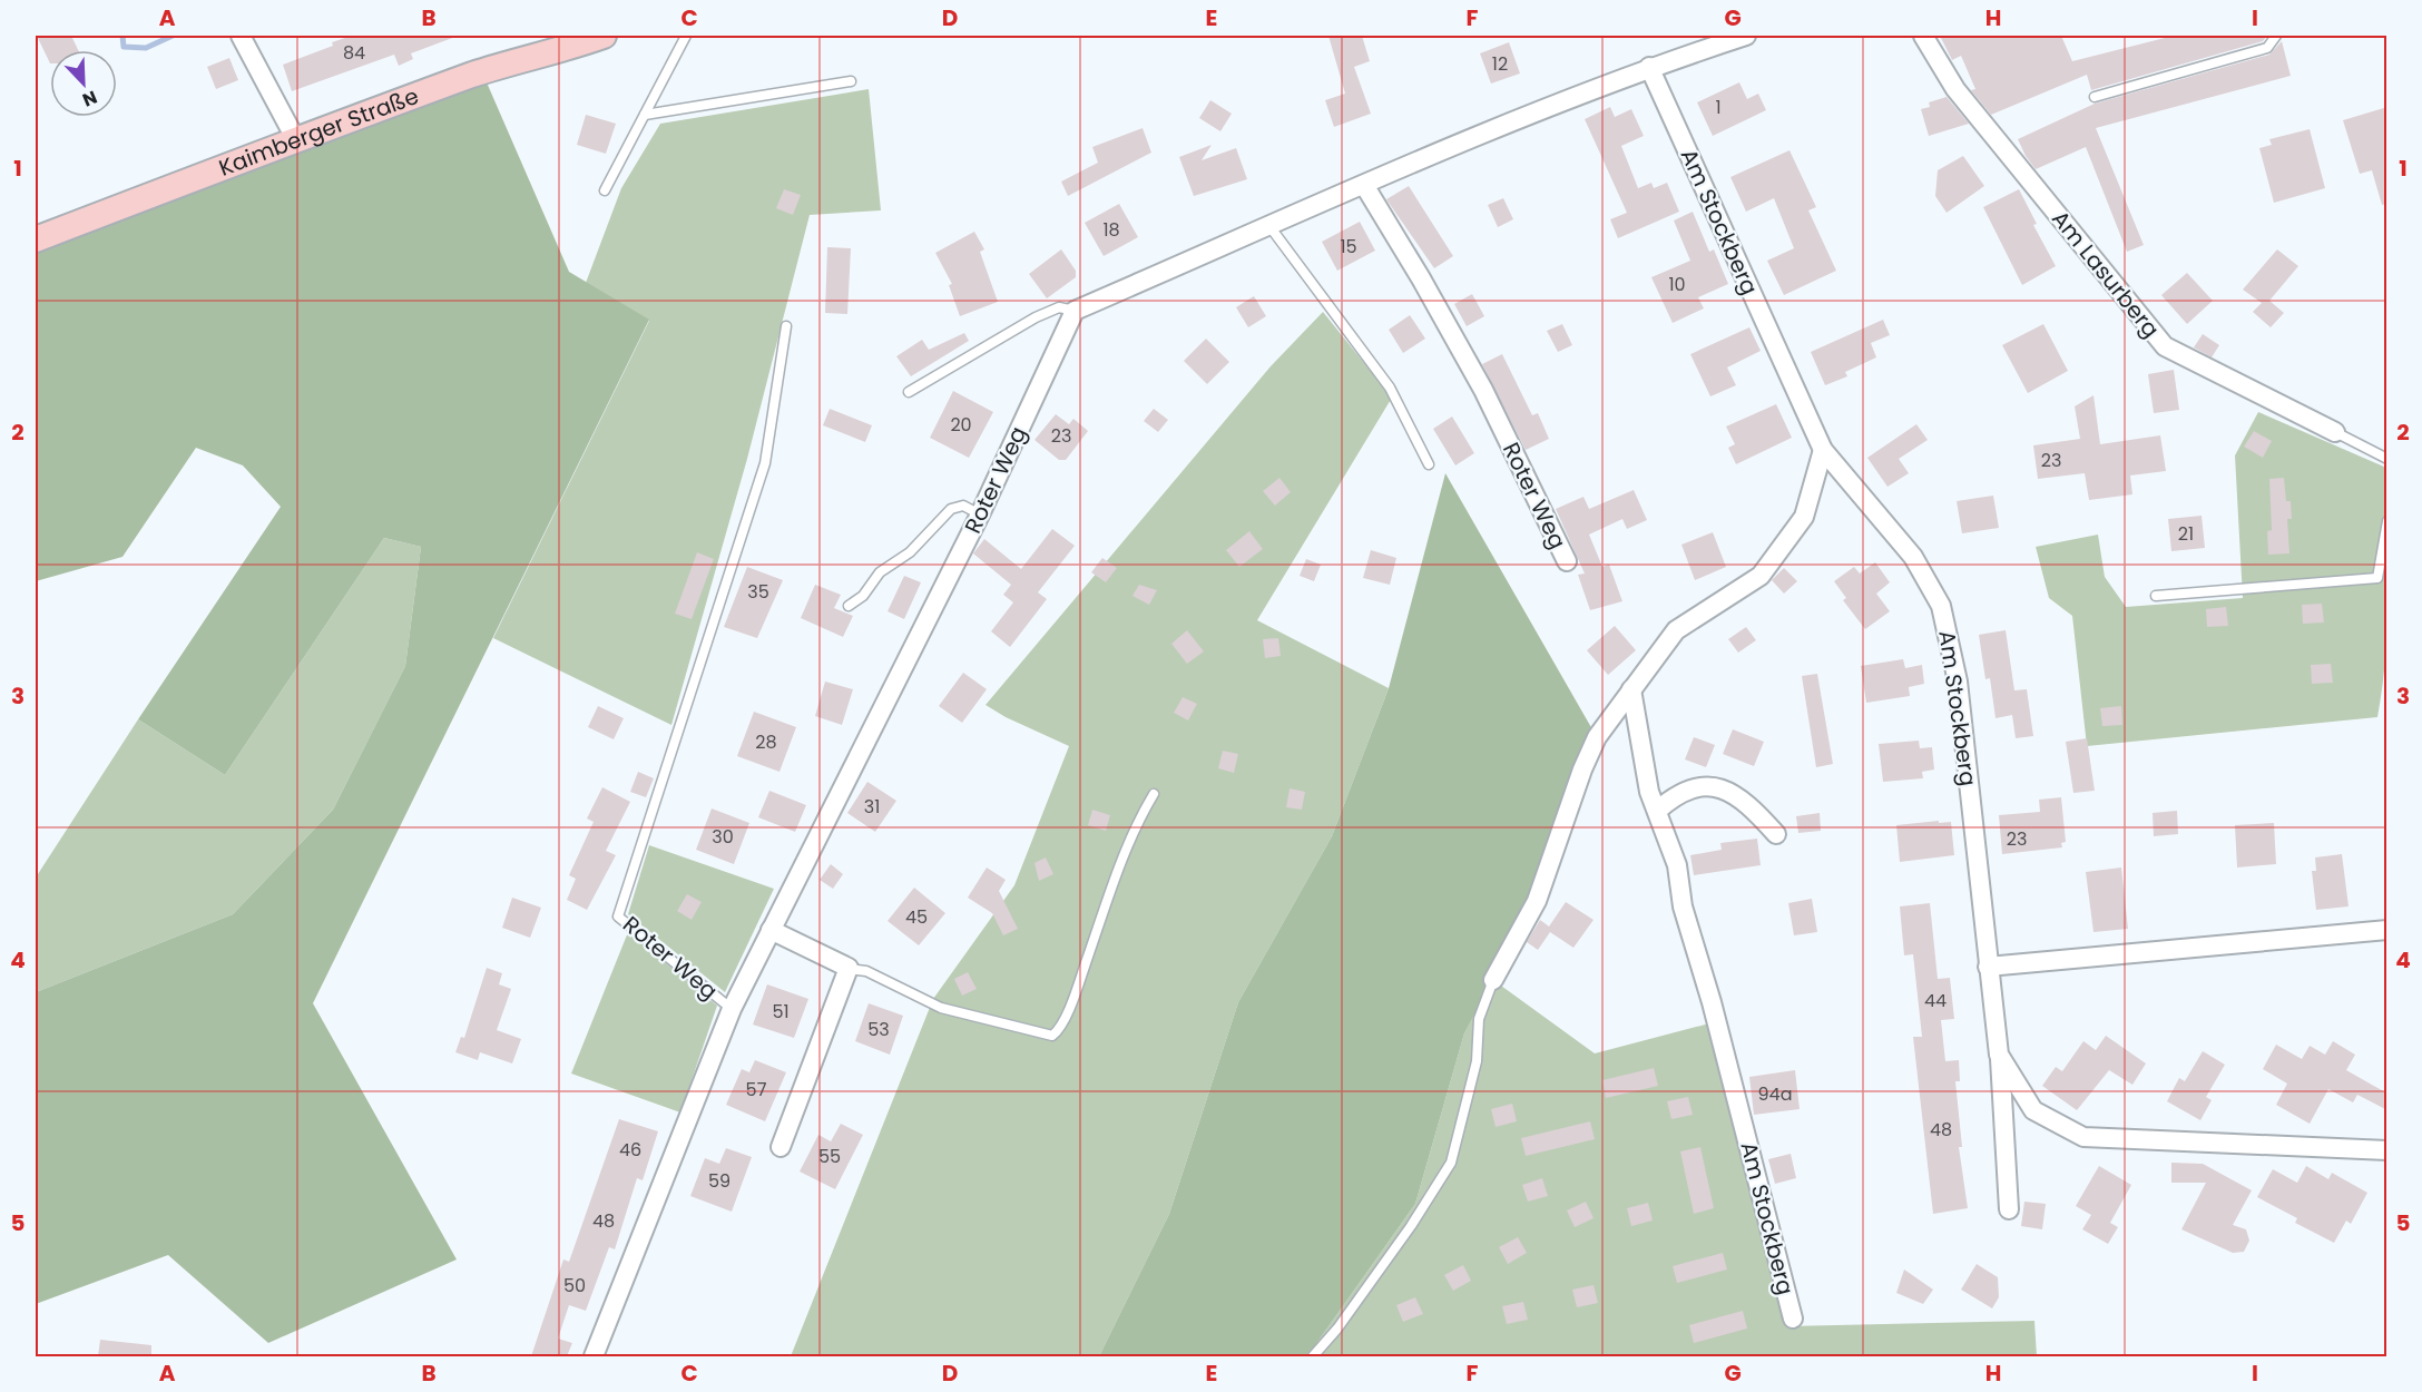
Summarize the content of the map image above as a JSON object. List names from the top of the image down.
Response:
{
  "streets": {
    "main road": ["Kaimberger Straße"],
    "street": ["Am Stockberg", "Am Lasurberg", "Roter Weg"]
  },
  "house_numbers": [
    "84",
    "12",
    "1",
    "18",
    "15",
    "10",
    "20",
    "23",
    "23",
    "21",
    "35",
    "28",
    "31",
    "30",
    "23",
    "45",
    "44",
    "51",
    "53",
    "57",
    "94a",
    "48",
    "46",
    "55",
    "59",
    "48",
    "50"
  ],
  "north": "bottom right",
  "grid": {
    "columns": [
      "A",
      "B",
      "C",
      "D",
      "E",
      "F",
      "G",
      "H",
      "I"
    ],
    "rows": [
      "1",
      "2",
      "3",
      "4",
      "5"
    ]
  }
}
